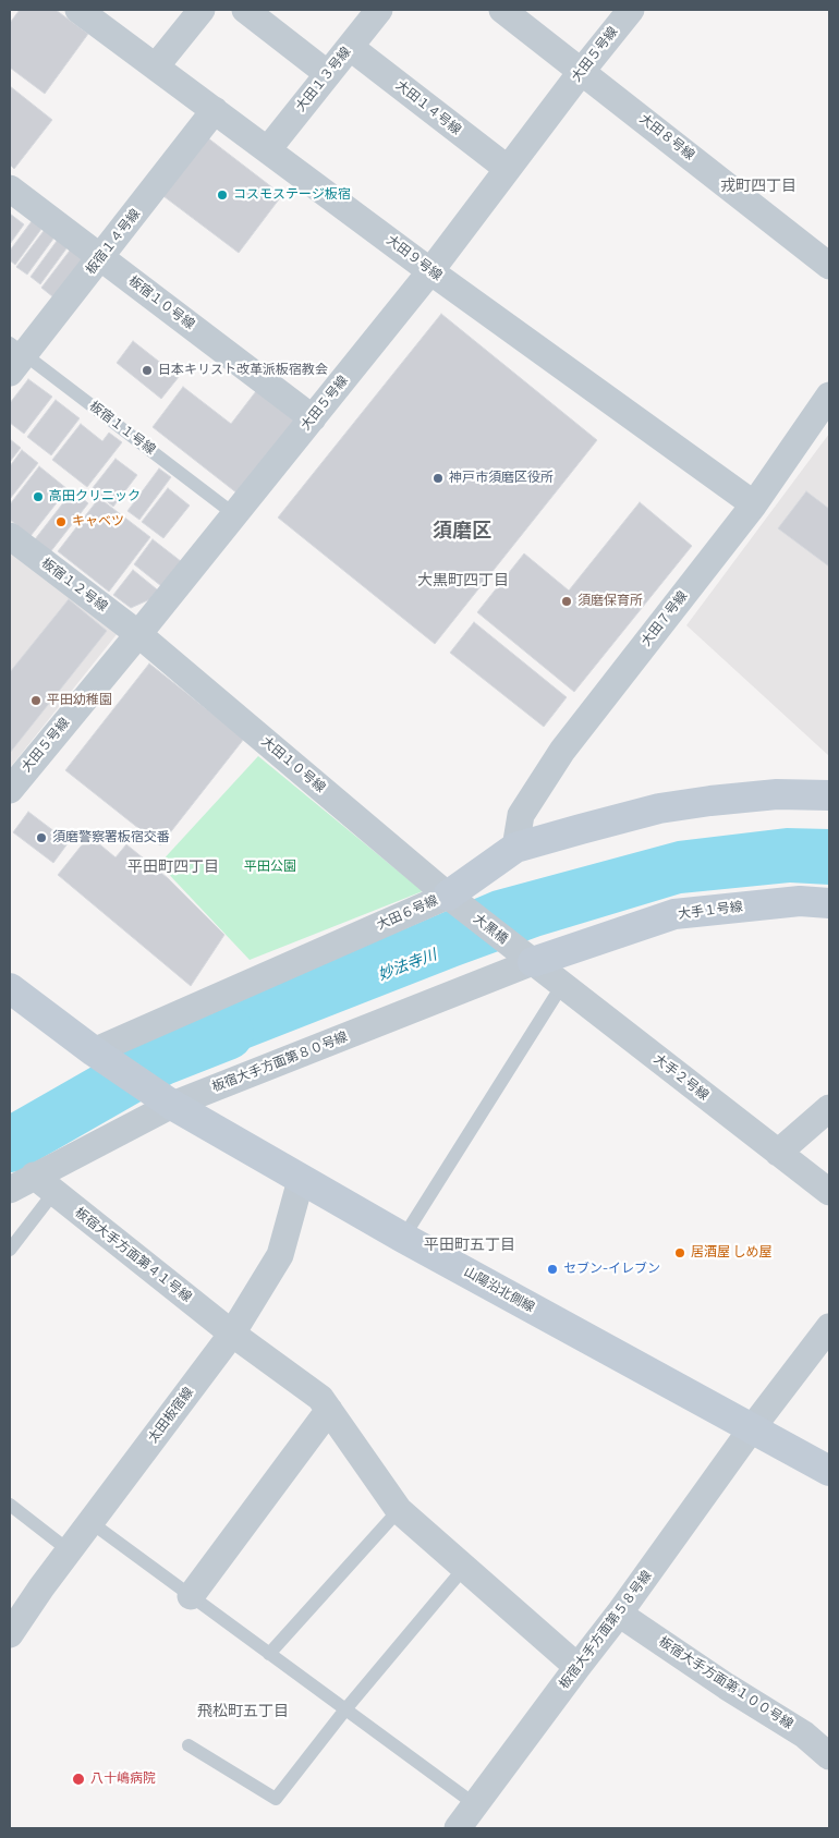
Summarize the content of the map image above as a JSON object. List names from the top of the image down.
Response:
{
  "streets": {
    "street": [
      "大田５号線",
      "大田１３号線",
      "大田１４号線",
      "大田８号線",
      "板宿１４号線",
      "大田９号線",
      "板宿１０号線",
      "板宿１２号線",
      "大田７号線",
      "大田１０号線",
      "大手１号線",
      "大田６号線",
      "大黒橋",
      "板宿大手方面第８０号線",
      "大手２号線",
      "板宿大手方面第４１号線",
      "山陽沿北側線",
      "太田板宿線",
      "板宿大手方面第５８号線",
      "板宿大手方面第１００号線"
    ],
    "lane": ["板宿１１号線"]
  },
  "crossings": [
    ["大田５号線", "大田１４号線"],
    ["大田５号線", "大田８号線"],
    ["大田５号線", "大田９号線"],
    ["大田５号線", "板宿１０号線"],
    ["大田５号線", "板宿１１号線"],
    ["大田５号線", "板宿１２号線"],
    ["大田５号線", "大田１０号線"],
    ["大田１３号線", "大田１４号線"],
    ["大田１３号線", "大田９号線"],
    ["板宿１４号線", "大田９号線"],
    ["板宿１４号線", "板宿１０号線"],
    ["板宿１４号線", "板宿１１号線"],
    ["大田９号線", "大田７号線"],
    ["板宿１２号線", "大田１０号線"],
    ["大田７号線", "大田６号線"],
    ["大田１０号線", "大田６号線"],
    ["大田１０号線", "大黒橋"],
    ["大手１号線", "大黒橋"],
    ["大手１号線", "板宿大手方面第８０号線"],
    ["大手１号線", "大手２号線"],
    ["大田６号線", "大黒橋"],
    ["大田６号線", "山陽沿北側線"],
    ["大黒橋", "板宿大手方面第８０号線"],
    ["大黒橋", "大手２号線"],
    ["板宿大手方面第８０号線", "大手２号線"],
    ["板宿大手方面第８０号線", "板宿大手方面第４１号線"],
    ["板宿大手方面第８０号線", "山陽沿北側線"],
    ["板宿大手方面第４１号線", "太田板宿線"],
    ["板宿大手方面第４１号線", "板宿大手方面第５８号線"],
    ["山陽沿北側線", "太田板宿線"],
    ["山陽沿北側線", "板宿大手方面第５８号線"],
    ["板宿大手方面第５８号線", "板宿大手方面第１００号線"]
  ],
  "districts": [
    "戎町四丁目",
    "須磨区",
    "大黒町四丁目",
    "平田町四丁目",
    "平田町五丁目",
    "飛松町五丁目"
  ],
  "water": ["妙法寺川"],
  "parks": ["平田公園"],
  "places": [
    "コスモステージ板宿",
    "日本キリスト改革派板宿教会",
    "神戸市須磨区役所",
    "高田クリニック",
    "キャベツ",
    "須磨保育所",
    "平田幼稚園",
    "須磨警察署板宿交番",
    "居酒屋 しめ屋",
    "セブン-イレブン",
    "八十嶋病院"
  ]
}
